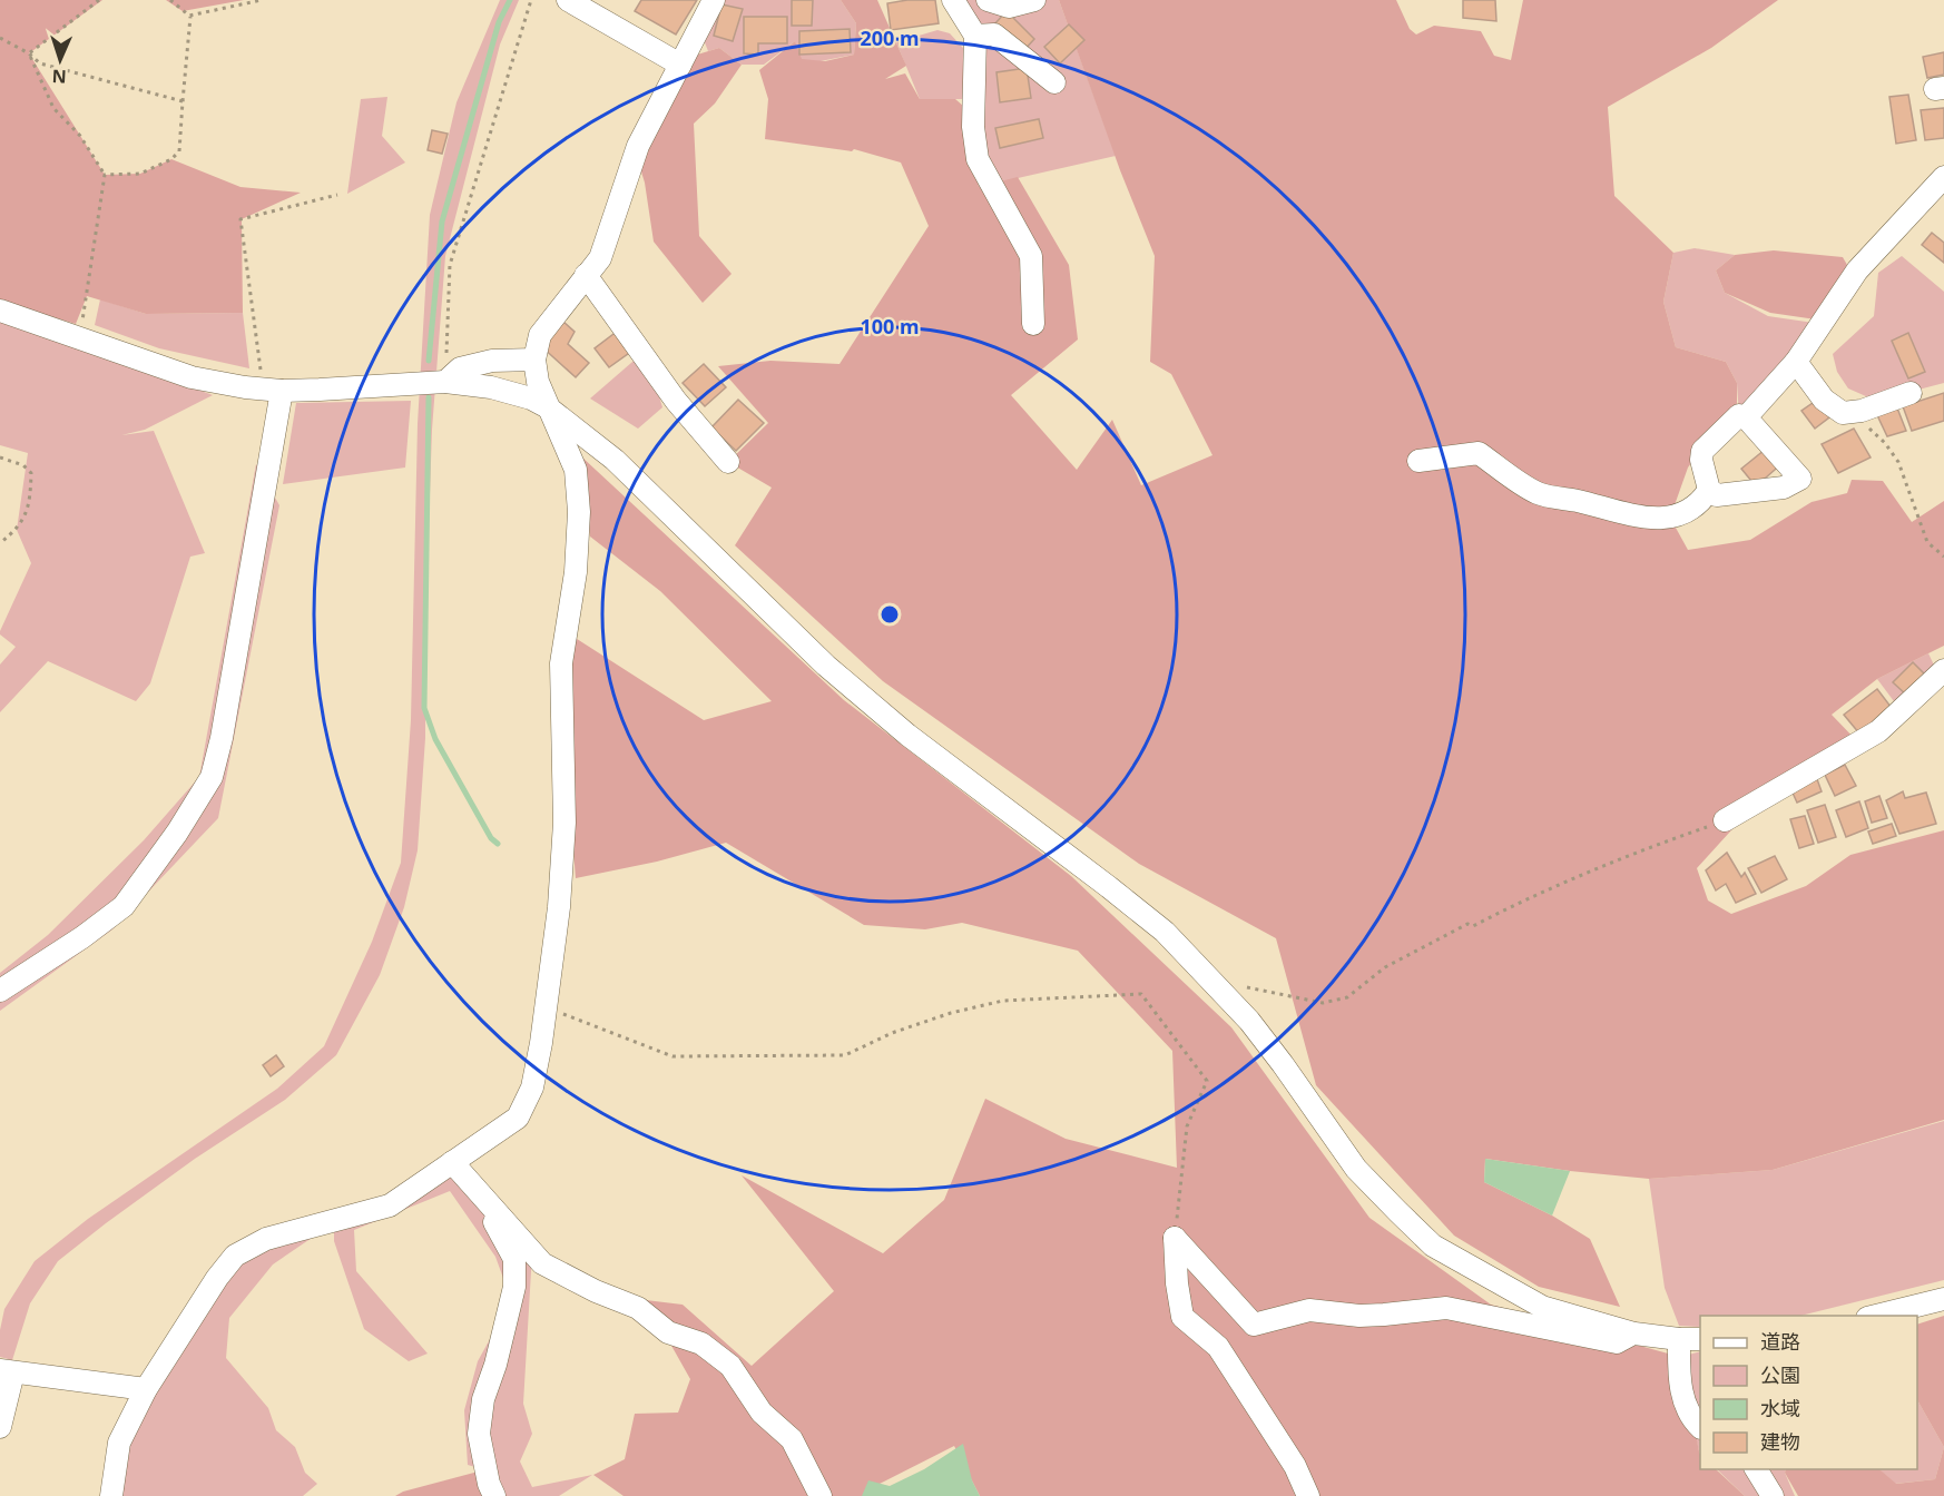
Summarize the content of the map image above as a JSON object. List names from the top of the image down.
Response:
{
  "legend": [
    "道路",
    "公園",
    "水域",
    "建物"
  ],
  "north": "bottom",
  "rings": ["200 m", "100 m"]
}
